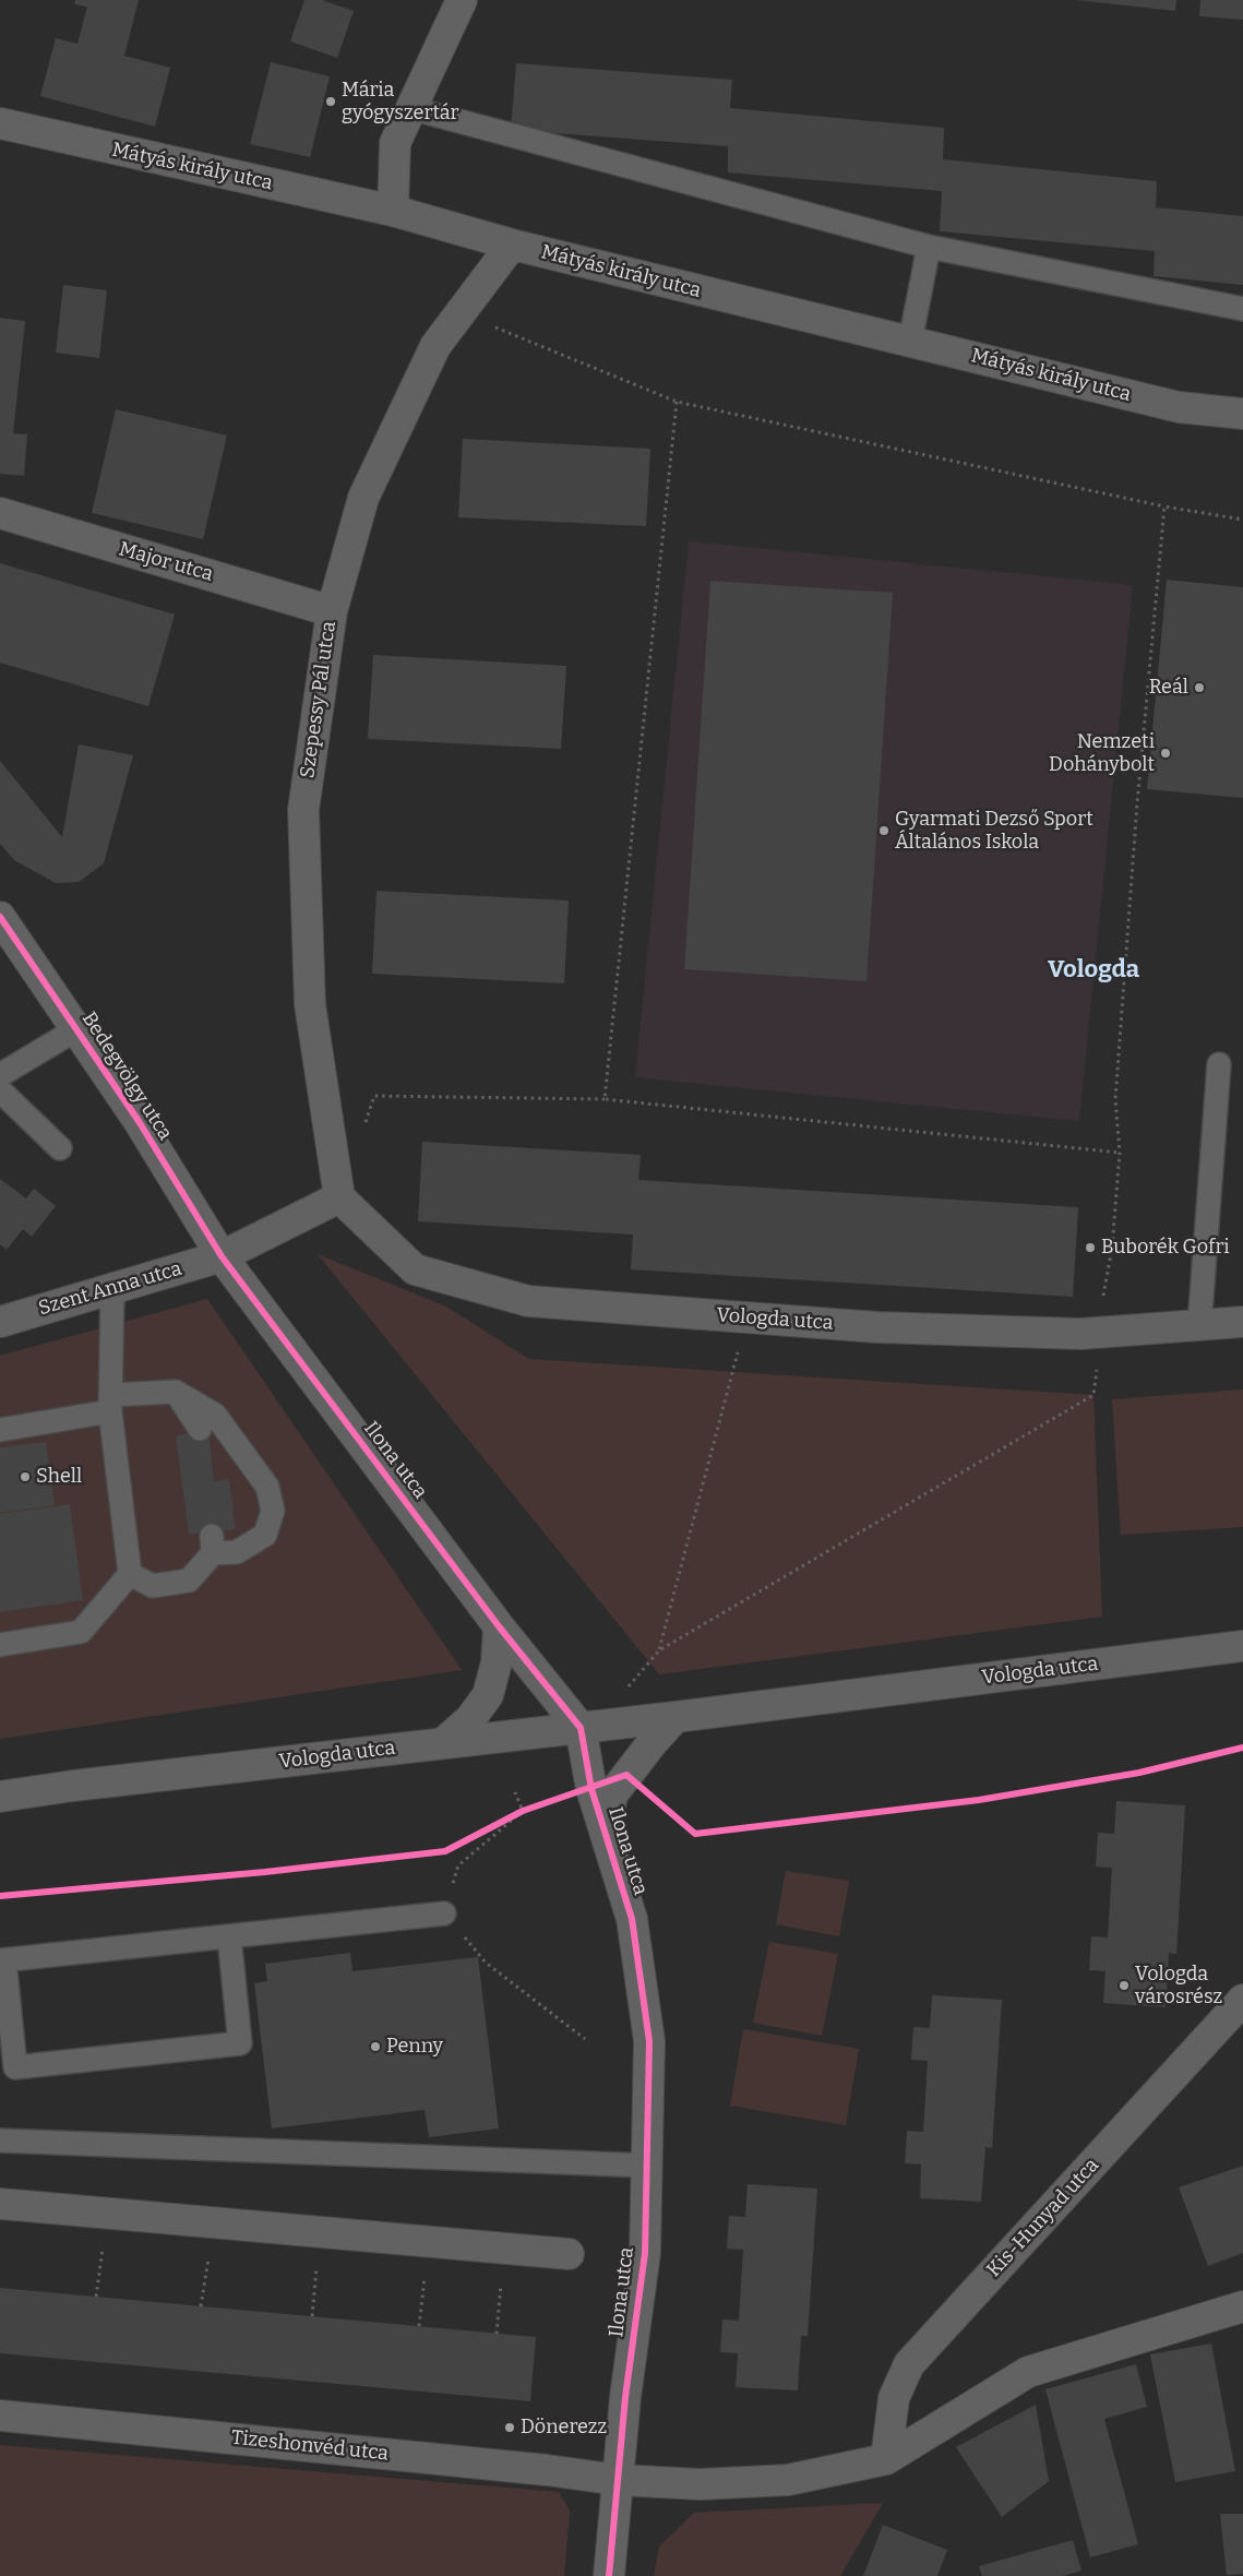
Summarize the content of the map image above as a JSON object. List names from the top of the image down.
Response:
{
  "streets": {
    "street": [
      "Mátyás király utca",
      "Major utca",
      "Szepessy Pál utca",
      "Bedegvölgy utca",
      "Szent Anna utca",
      "Vologda utca",
      "Ilona utca",
      "Kis-Hunyad utca",
      "Tizeshonvéd utca"
    ]
  },
  "crossings": [
    ["Mátyás király utca", "Szepessy Pál utca"],
    ["Major utca", "Szepessy Pál utca"],
    ["Szepessy Pál utca", "Szent Anna utca"],
    ["Szepessy Pál utca", "Vologda utca"],
    ["Bedegvölgy utca", "Szent Anna utca"],
    ["Bedegvölgy utca", "Ilona utca"],
    ["Szent Anna utca", "Vologda utca"],
    ["Szent Anna utca", "Ilona utca"],
    ["Vologda utca", "Ilona utca"],
    ["Ilona utca", "Tizeshonvéd utca"]
  ],
  "districts": ["Vologda"],
  "places": [
    "Mária gyógyszertár",
    "Reál",
    "Nemzeti Dohánybolt",
    "Gyarmati Dezső Sport Általános Iskola",
    "Buborék Gofri",
    "Shell",
    "Vologda városrész",
    "Penny",
    "Dönerezz"
  ]
}
